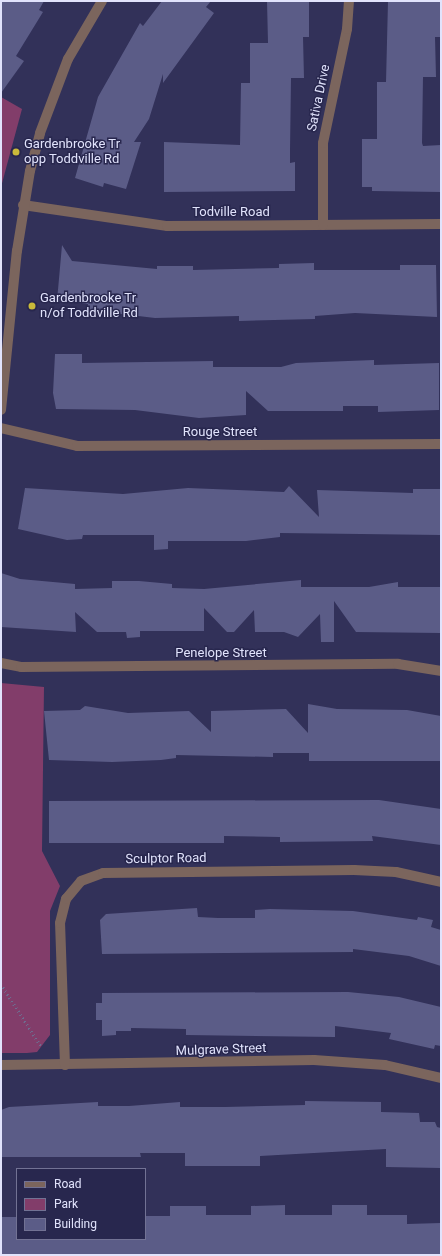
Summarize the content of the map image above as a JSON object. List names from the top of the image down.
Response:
{
  "streets": {
    "street": [
      "Sativa Drive",
      "Todville Road",
      "Rouge Street",
      "Penelope Street",
      "Sculptor Road",
      "Mulgrave Street"
    ]
  },
  "crossings": [
    ["Sativa Drive", "Todville Road"],
    ["Sculptor Road", "Mulgrave Street"]
  ],
  "places": ["Gardenbrooke Tr opp Toddville Rd", "Gardenbrooke Tr n/of Toddville Rd"],
  "legend": ["Road", "Park", "Building"]
}
